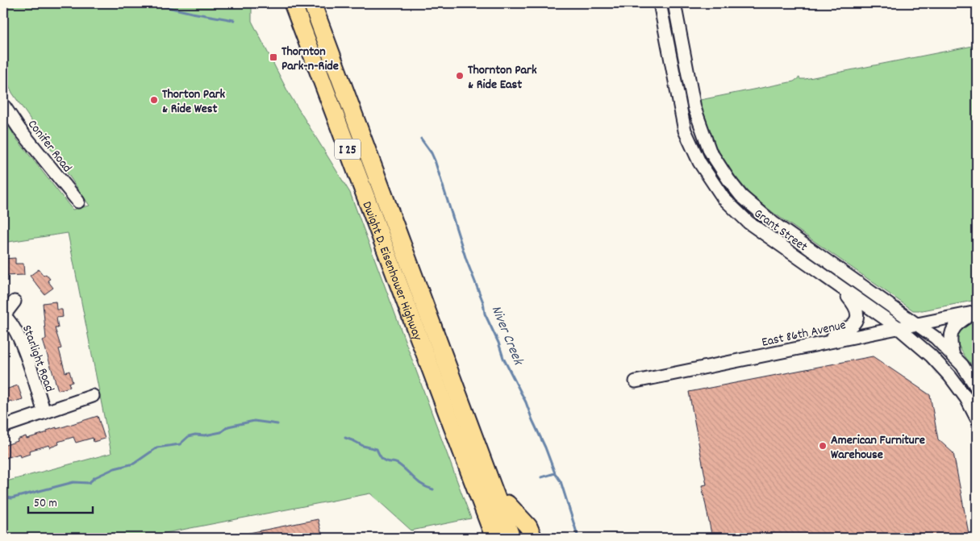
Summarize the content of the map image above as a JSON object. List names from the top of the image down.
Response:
{
  "streets": {
    "highway": ["I 25", "Dwight D. Eisenhower Highway"],
    "street": [
      "Conifer Road",
      "Grant Street",
      "East 86th Avenue",
      "Starlight Road"
    ]
  },
  "crossings": [
    ["Grant Street", "East 86th Avenue"]
  ],
  "water": ["Niver Creek"],
  "places": {
    "transit": ["Thornton Park-n-Ride"],
    "other": ["Thornton Park & Ride East", "Thorton Park & Ride West", "American Furniture Warehouse"]
  },
  "scale_bar": "50 m"
}
